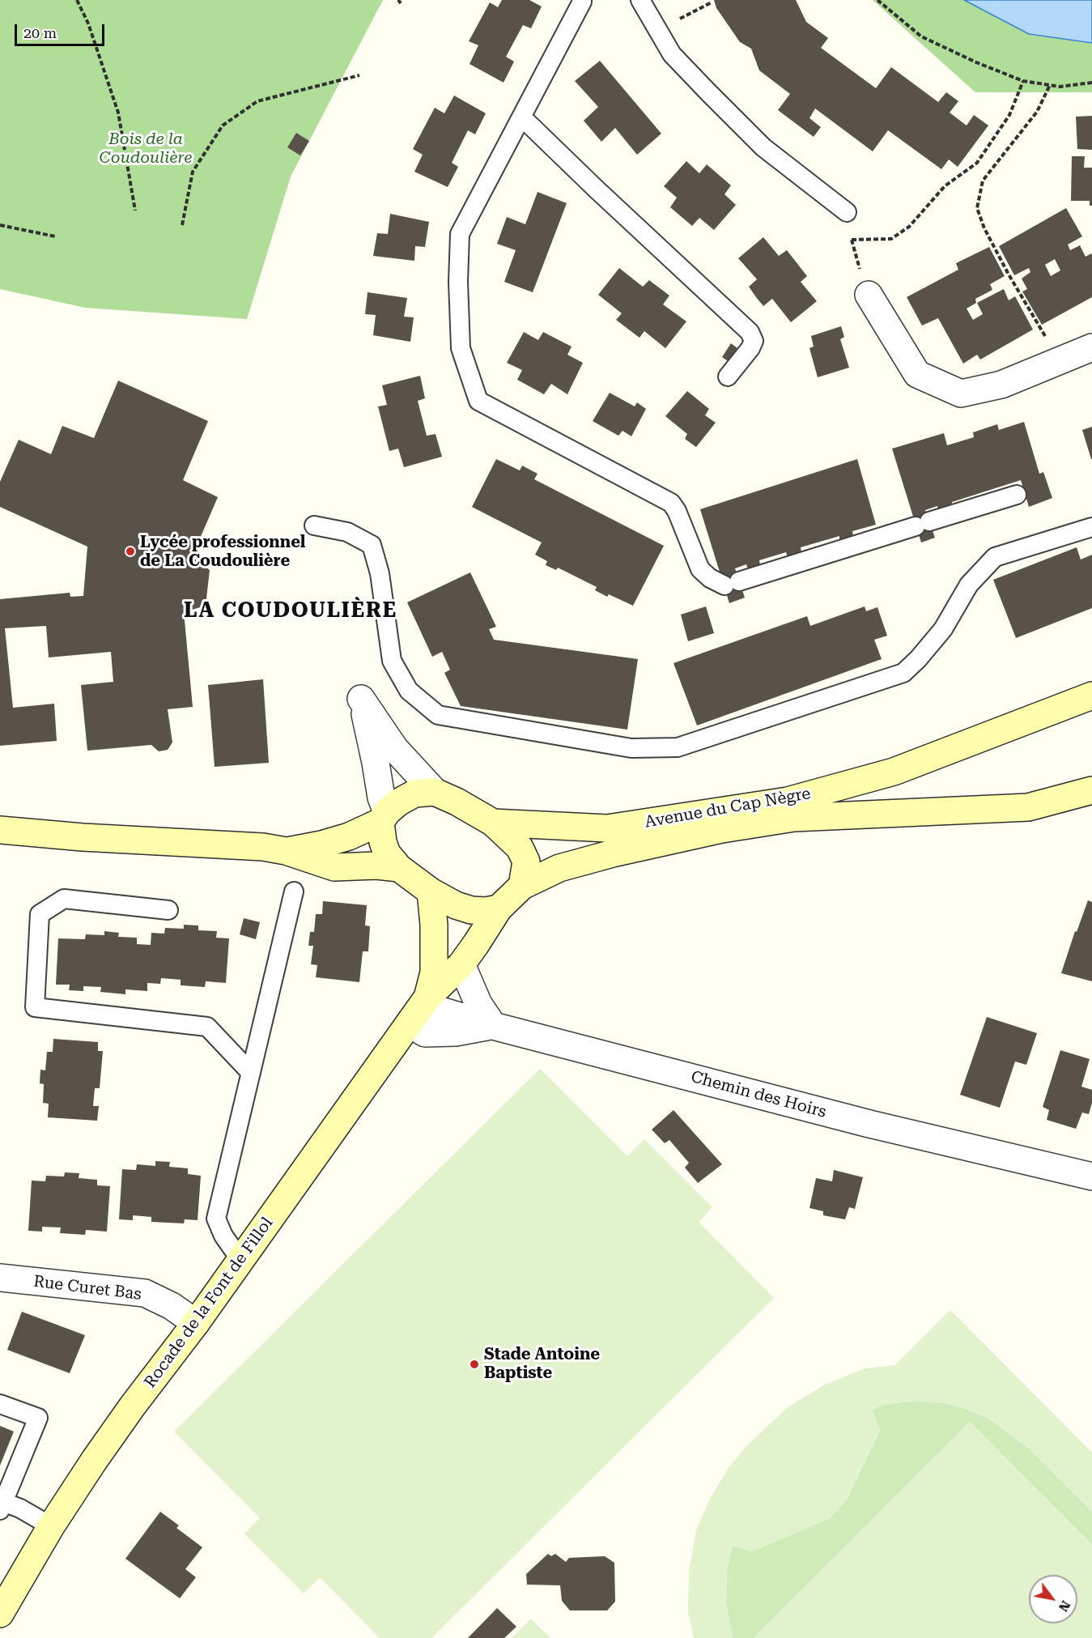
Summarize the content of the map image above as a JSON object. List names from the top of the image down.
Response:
{
  "streets": {
    "street": [
      "Avenue du Cap Nègre",
      "Chemin des Hoirs",
      "Rue Curet Bas",
      "Rocade de la Font de Fillol"
    ]
  },
  "crossings": [
    ["Avenue du Cap Nègre", "Rocade de la Font de Fillol"],
    ["Chemin des Hoirs", "Rocade de la Font de Fillol"],
    ["Rue Curet Bas", "Rocade de la Font de Fillol"]
  ],
  "districts": ["LA COUDOULIÈRE"],
  "parks": ["Bois de la Coudoulière"],
  "places": ["Lycée professionnel de La Coudoulière", "Stade Antoine Baptiste"],
  "scale_bar": "20 m",
  "north": "bottom right"
}
